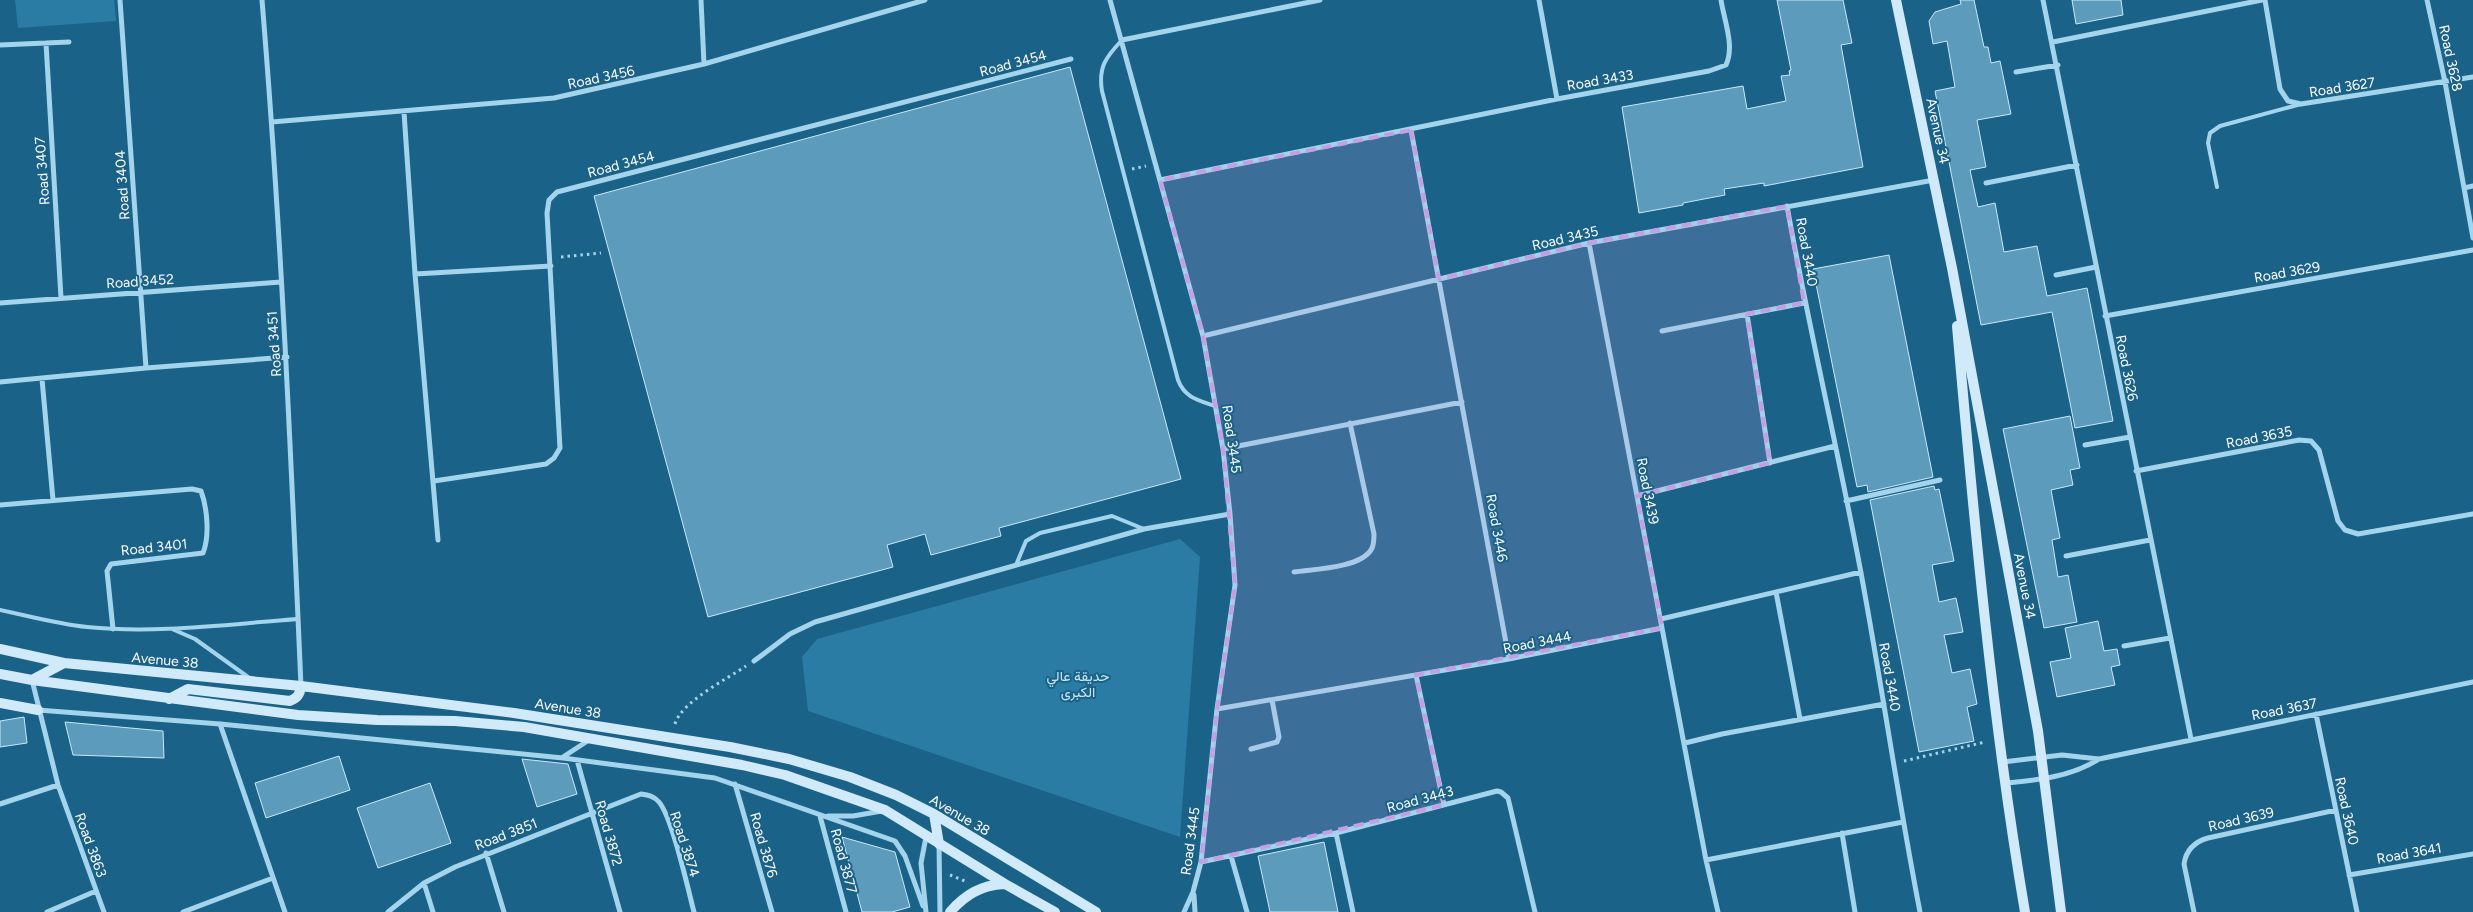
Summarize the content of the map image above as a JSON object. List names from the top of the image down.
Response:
{
  "streets": {
    "street": [
      "Road 3628",
      "Road 3454",
      "Road 3456",
      "Road 3433",
      "Road 3627",
      "Avenue 34",
      "Road 3407",
      "Road 3404",
      "Road 3435",
      "Road 3440",
      "Road 3629",
      "Road 3452",
      "Road 3451",
      "Road 3626",
      "Road 3635",
      "Road 3445",
      "Road 3439",
      "Road 3446",
      "Road 3401",
      "Road 3444",
      "Avenue 38",
      "Road 3637",
      "Road 3443",
      "Road 3640",
      "Road 3639",
      "Road 3872",
      "Road 3851",
      "Road 3874",
      "Road 3863",
      "Road 3876",
      "Road 3641",
      "Road 3877"
    ]
  },
  "crossings": [
    ["Road 3628", "Road 3627"],
    ["Road 3456", "Road 3451"],
    ["Road 3433", "Road 3445"],
    ["Road 3627", "Road 3626"],
    ["Avenue 34", "Road 3435"],
    ["Avenue 34", "Road 3637"],
    ["Road 3407", "Road 3452"],
    ["Road 3404", "Road 3452"],
    ["Road 3435", "Road 3440"],
    ["Road 3435", "Road 3445"],
    ["Road 3435", "Road 3439"],
    ["Road 3435", "Road 3446"],
    ["Road 3629", "Road 3626"],
    ["Road 3452", "Road 3451"],
    ["Road 3451", "Avenue 38"],
    ["Road 3626", "Road 3635"],
    ["Road 3626", "Road 3637"],
    ["Road 3445", "Road 3444"],
    ["Road 3445", "Road 3443"],
    ["Road 3439", "Road 3444"],
    ["Road 3446", "Road 3444"],
    ["Avenue 38", "Road 3863"],
    ["Road 3637", "Road 3640"],
    ["Road 3640", "Road 3639"],
    ["Road 3640", "Road 3641"],
    ["Road 3872", "Road 3851"],
    ["Road 3851", "Road 3874"]
  ],
  "parks": ["حديقة عالي الكبرى"]
}
